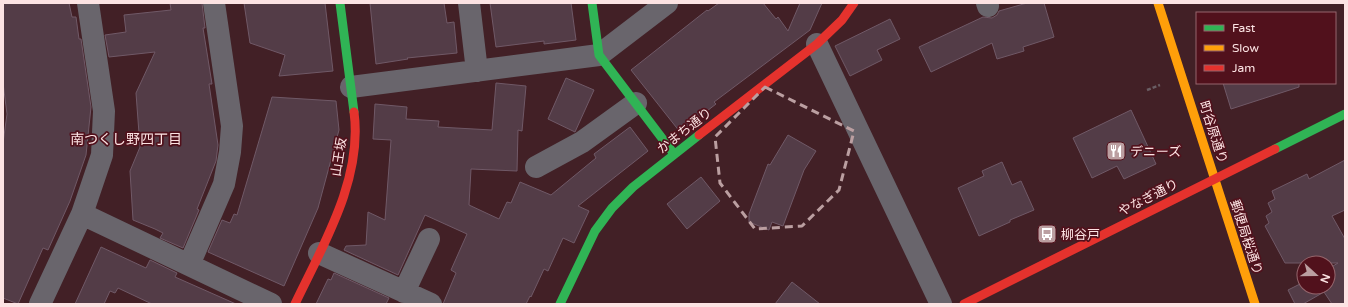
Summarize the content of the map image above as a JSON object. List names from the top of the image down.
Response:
{
  "streets": {
    "street": [
      "かまち通り",
      "町谷原通り",
      "山王坂",
      "やなぎ通り",
      "郵便局桜通り"
    ]
  },
  "crossings": [
    ["町谷原通り", "やなぎ通り"],
    ["町谷原通り", "郵便局桜通り"],
    ["やなぎ通り", "郵便局桜通り"]
  ],
  "districts": ["南つくし野四丁目"],
  "places": {
    "restaurant": ["デニーズ"],
    "bus stop": ["柳谷戸"]
  },
  "legend": ["Fast", "Slow", "Jam"],
  "north": "right"
}
